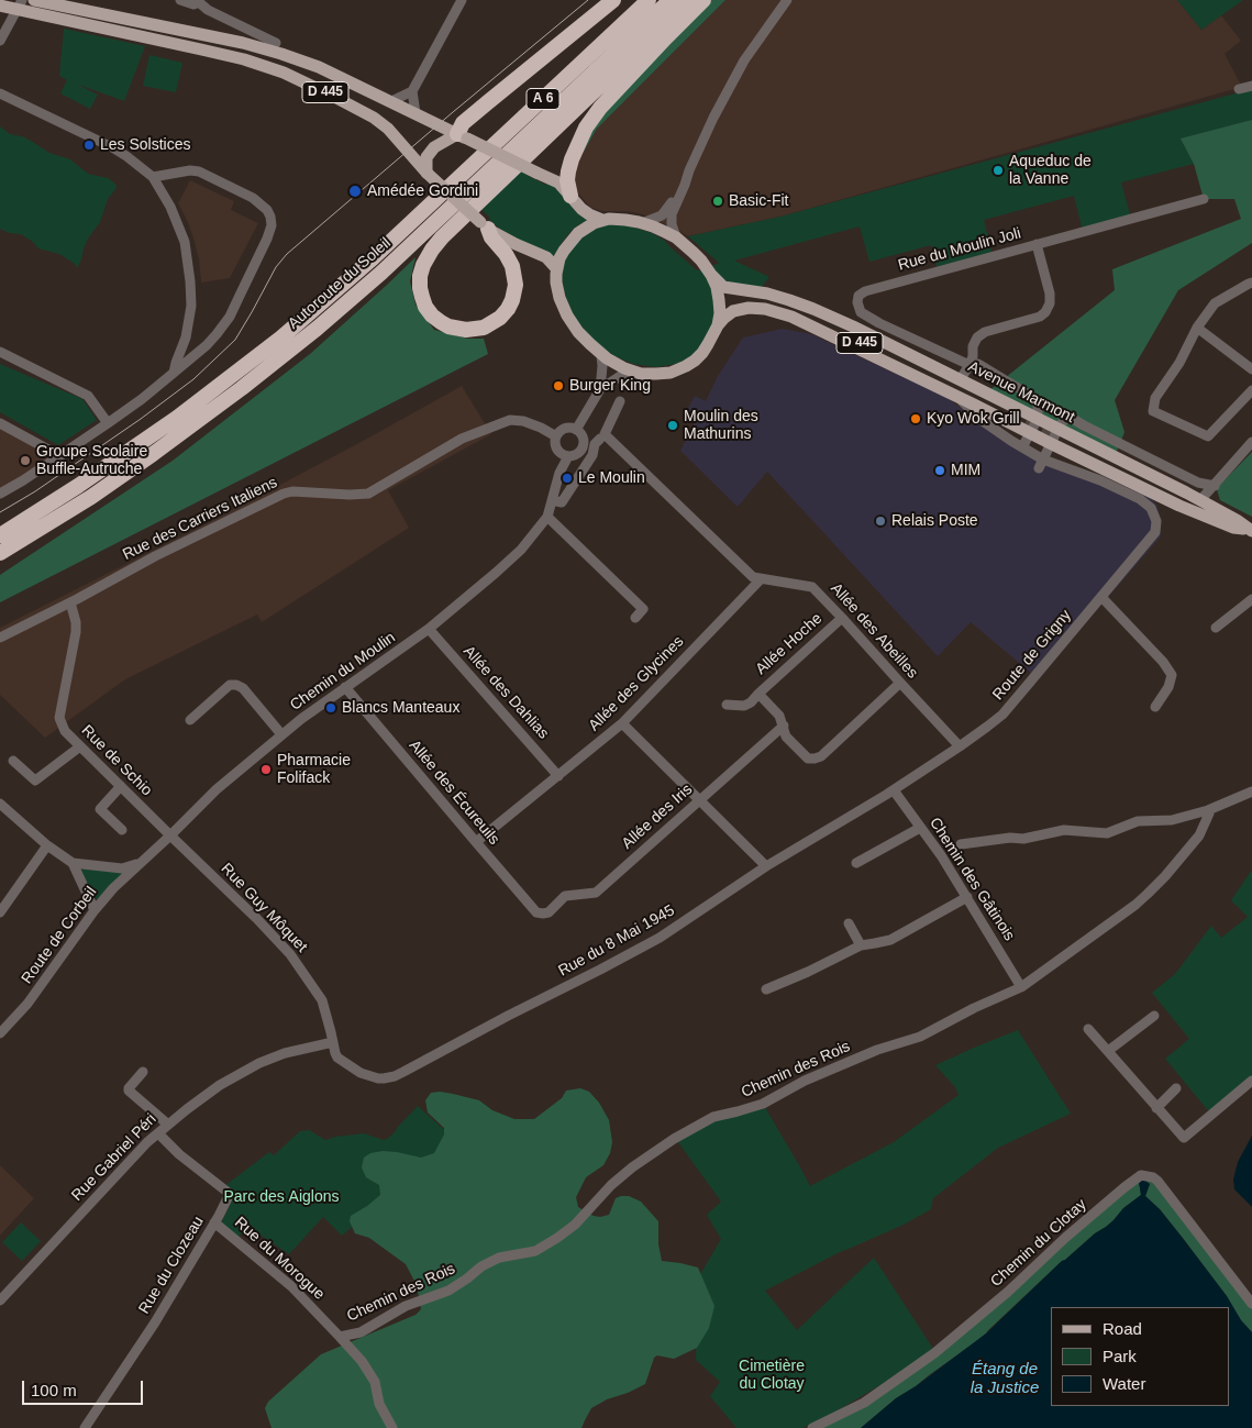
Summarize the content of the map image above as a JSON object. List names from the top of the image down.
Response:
{
  "streets": {
    "highway": ["A 6", "Autoroute du Soleil"],
    "main road": ["D 445", "Avenue Marmont"],
    "street": [
      "Rue du Moulin Joli",
      "Rue des Carriers Italiens",
      "Allée des Abeilles",
      "Allée Hoche",
      "Route de Grigny",
      "Chemin du Moulin",
      "Allée des Glycines",
      "Allée des Dahlias",
      "Rue de Schio",
      "Allée des Écureuils",
      "Allée des Iris",
      "Chemin des Gâtinois",
      "Rue Guy Môquet",
      "Route de Corbeil",
      "Rue du 8 Mai 1945",
      "Chemin des Rois",
      "Rue Gabriel Péri",
      "Chemin du Clotay",
      "Rue du Morogue",
      "Rue du Clozeau"
    ]
  },
  "crossings": [
    ["D 445", "Avenue Marmont"],
    ["Rue des Carriers Italiens", "Rue de Schio"],
    ["Allée des Abeilles", "Allée Hoche"],
    ["Allée des Abeilles", "Route de Grigny"],
    ["Allée des Abeilles", "Allée des Glycines"],
    ["Allée Hoche", "Allée des Iris"],
    ["Route de Grigny", "Rue du 8 Mai 1945"],
    ["Chemin du Moulin", "Allée des Dahlias"],
    ["Chemin du Moulin", "Rue de Schio"],
    ["Chemin du Moulin", "Allée des Écureuils"],
    ["Chemin du Moulin", "Rue Guy Môquet"],
    ["Chemin du Moulin", "Route de Corbeil"],
    ["Allée des Glycines", "Allée des Dahlias"],
    ["Allée des Glycines", "Allée des Écureuils"],
    ["Rue de Schio", "Rue Guy Môquet"],
    ["Rue de Schio", "Route de Corbeil"],
    ["Allée des Écureuils", "Allée des Iris"],
    ["Chemin des Gâtinois", "Rue du 8 Mai 1945"],
    ["Chemin des Gâtinois", "Chemin des Rois"],
    ["Rue Guy Môquet", "Route de Corbeil"],
    ["Rue Guy Môquet", "Rue du 8 Mai 1945"],
    ["Rue Guy Môquet", "Rue Gabriel Péri"],
    ["Rue du 8 Mai 1945", "Rue Gabriel Péri"],
    ["Chemin des Rois", "Rue du Morogue"],
    ["Rue Gabriel Péri", "Rue du Clozeau"],
    ["Rue du Morogue", "Rue du Clozeau"]
  ],
  "water": ["Étang de la Justice"],
  "parks": ["Parc des Aiglons", "Cimetière du Clotay"],
  "places": [
    "Les Solstices",
    "Aqueduc de la Vanne",
    "Amédée Gordini",
    "Basic-Fit",
    "Burger King",
    "Kyo Wok Grill",
    "Moulin des Mathurins",
    "Groupe Scolaire Buffle-Autruche",
    "MIM",
    "Le Moulin",
    "Relais Poste",
    "Blancs Manteaux",
    "Pharmacie Folifack"
  ],
  "legend": ["Road", "Park", "Water"],
  "scale_bar": "100 m"
}
